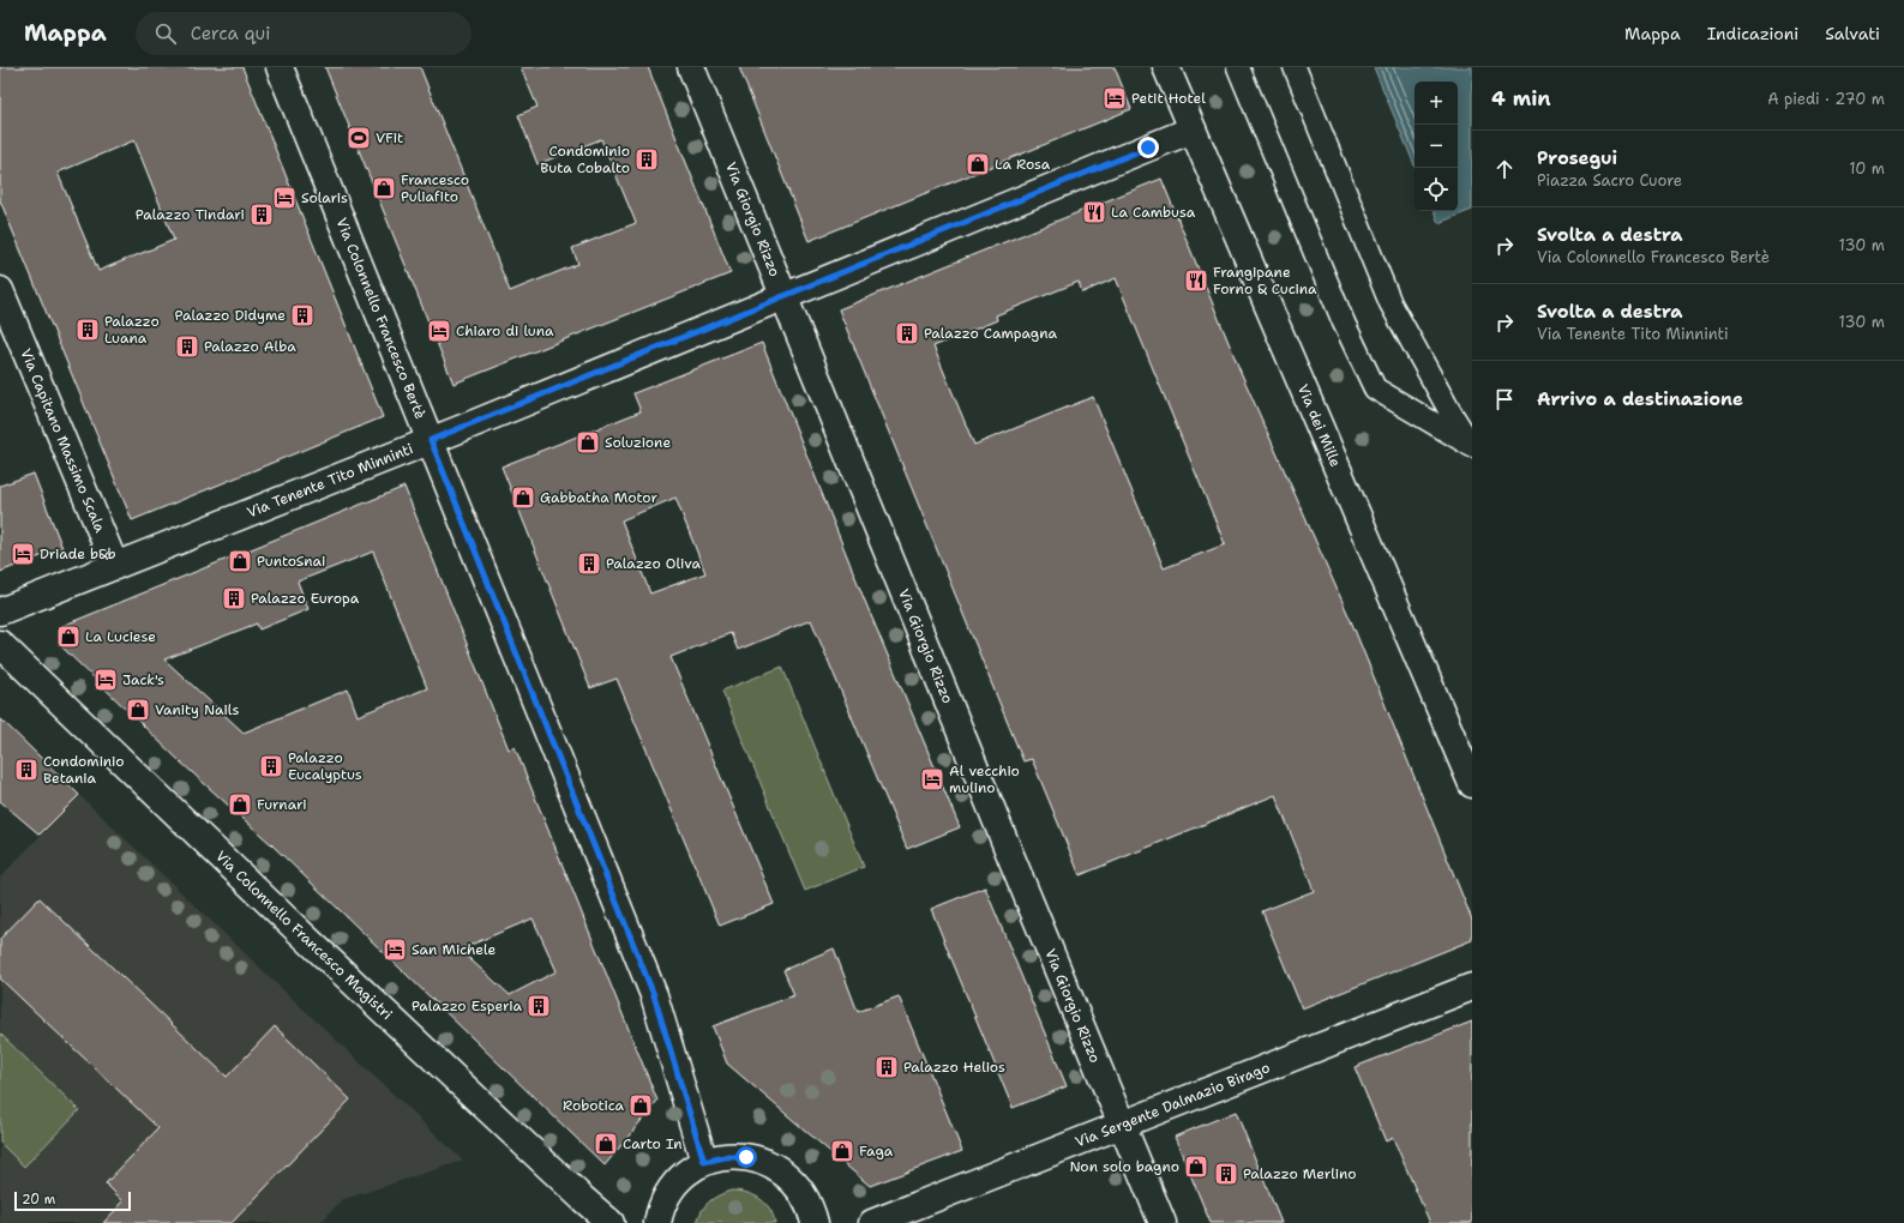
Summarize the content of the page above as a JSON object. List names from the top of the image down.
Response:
{
  "streets": {
    "street": [
      "Via Giorgio Rizzo",
      "Via Colonnello Francesco Bertè",
      "Via dei Mille",
      "Via Capitano Massimo Scala",
      "Via Tenente Tito Minninti",
      "Via Colonnello Francesco Magistri",
      "Via Sergente Dalmazio Birago"
    ]
  },
  "crossings": [
    ["Via Giorgio Rizzo", "Via Tenente Tito Minninti"],
    ["Via Giorgio Rizzo", "Via Sergente Dalmazio Birago"],
    ["Via Colonnello Francesco Bertè", "Via Tenente Tito Minninti"],
    ["Via dei Mille", "Via Tenente Tito Minninti"],
    ["Via Capitano Massimo Scala", "Via Tenente Tito Minninti"]
  ],
  "places": {
    "hotel": [
      "Petit Hotel",
      "Solaris",
      "Chiaro di luna",
      "Driade b&b",
      "Jack's",
      "Al vecchio mulino",
      "San Michele"
    ],
    "sports": ["VFit"],
    "building": [
      "Condominio Buta Cobalto",
      "Palazzo Tindari",
      "Palazzo Didyme",
      "Palazzo Luana",
      "Palazzo Campagna",
      "Palazzo Alba",
      "Palazzo Oliva",
      "Palazzo Europa",
      "Palazzo Eucalyptus",
      "Condominio Betania",
      "Palazzo Esperia",
      "Palazzo Helios",
      "Palazzo Merlino"
    ],
    "shop": [
      "La Rosa",
      "Francesco Puliafito",
      "Soluzione",
      "Gabbatha Motor",
      "PuntoSnai",
      "La Luciese",
      "Vanity Nails",
      "Furnari",
      "Robotica",
      "Carto In",
      "Faga",
      "Non solo bagno"
    ],
    "restaurant": ["La Cambusa", "Frangipane Forno & Cucina"]
  },
  "scale_bar": "20 m",
  "page": {
    "header": "Mappa",
    "search": "Cerca qui",
    "nav": ["Mappa", "Indicazioni", "Salvati"],
    "heading": ["4 min", "A piedi · 270 m"],
    "map_buttons": ["+", "−"],
    "list": [
      ["Prosegui", "Piazza Sacro Cuore", "10 m"],
      ["Svolta a destra", "Via Colonnello Francesco Bertè", "130 m"],
      ["Svolta a destra", "Via Tenente Tito Minninti", "130 m"],
      "Arrivo a destinazione"
    ],
    "scale": "20 m"
  }
}
